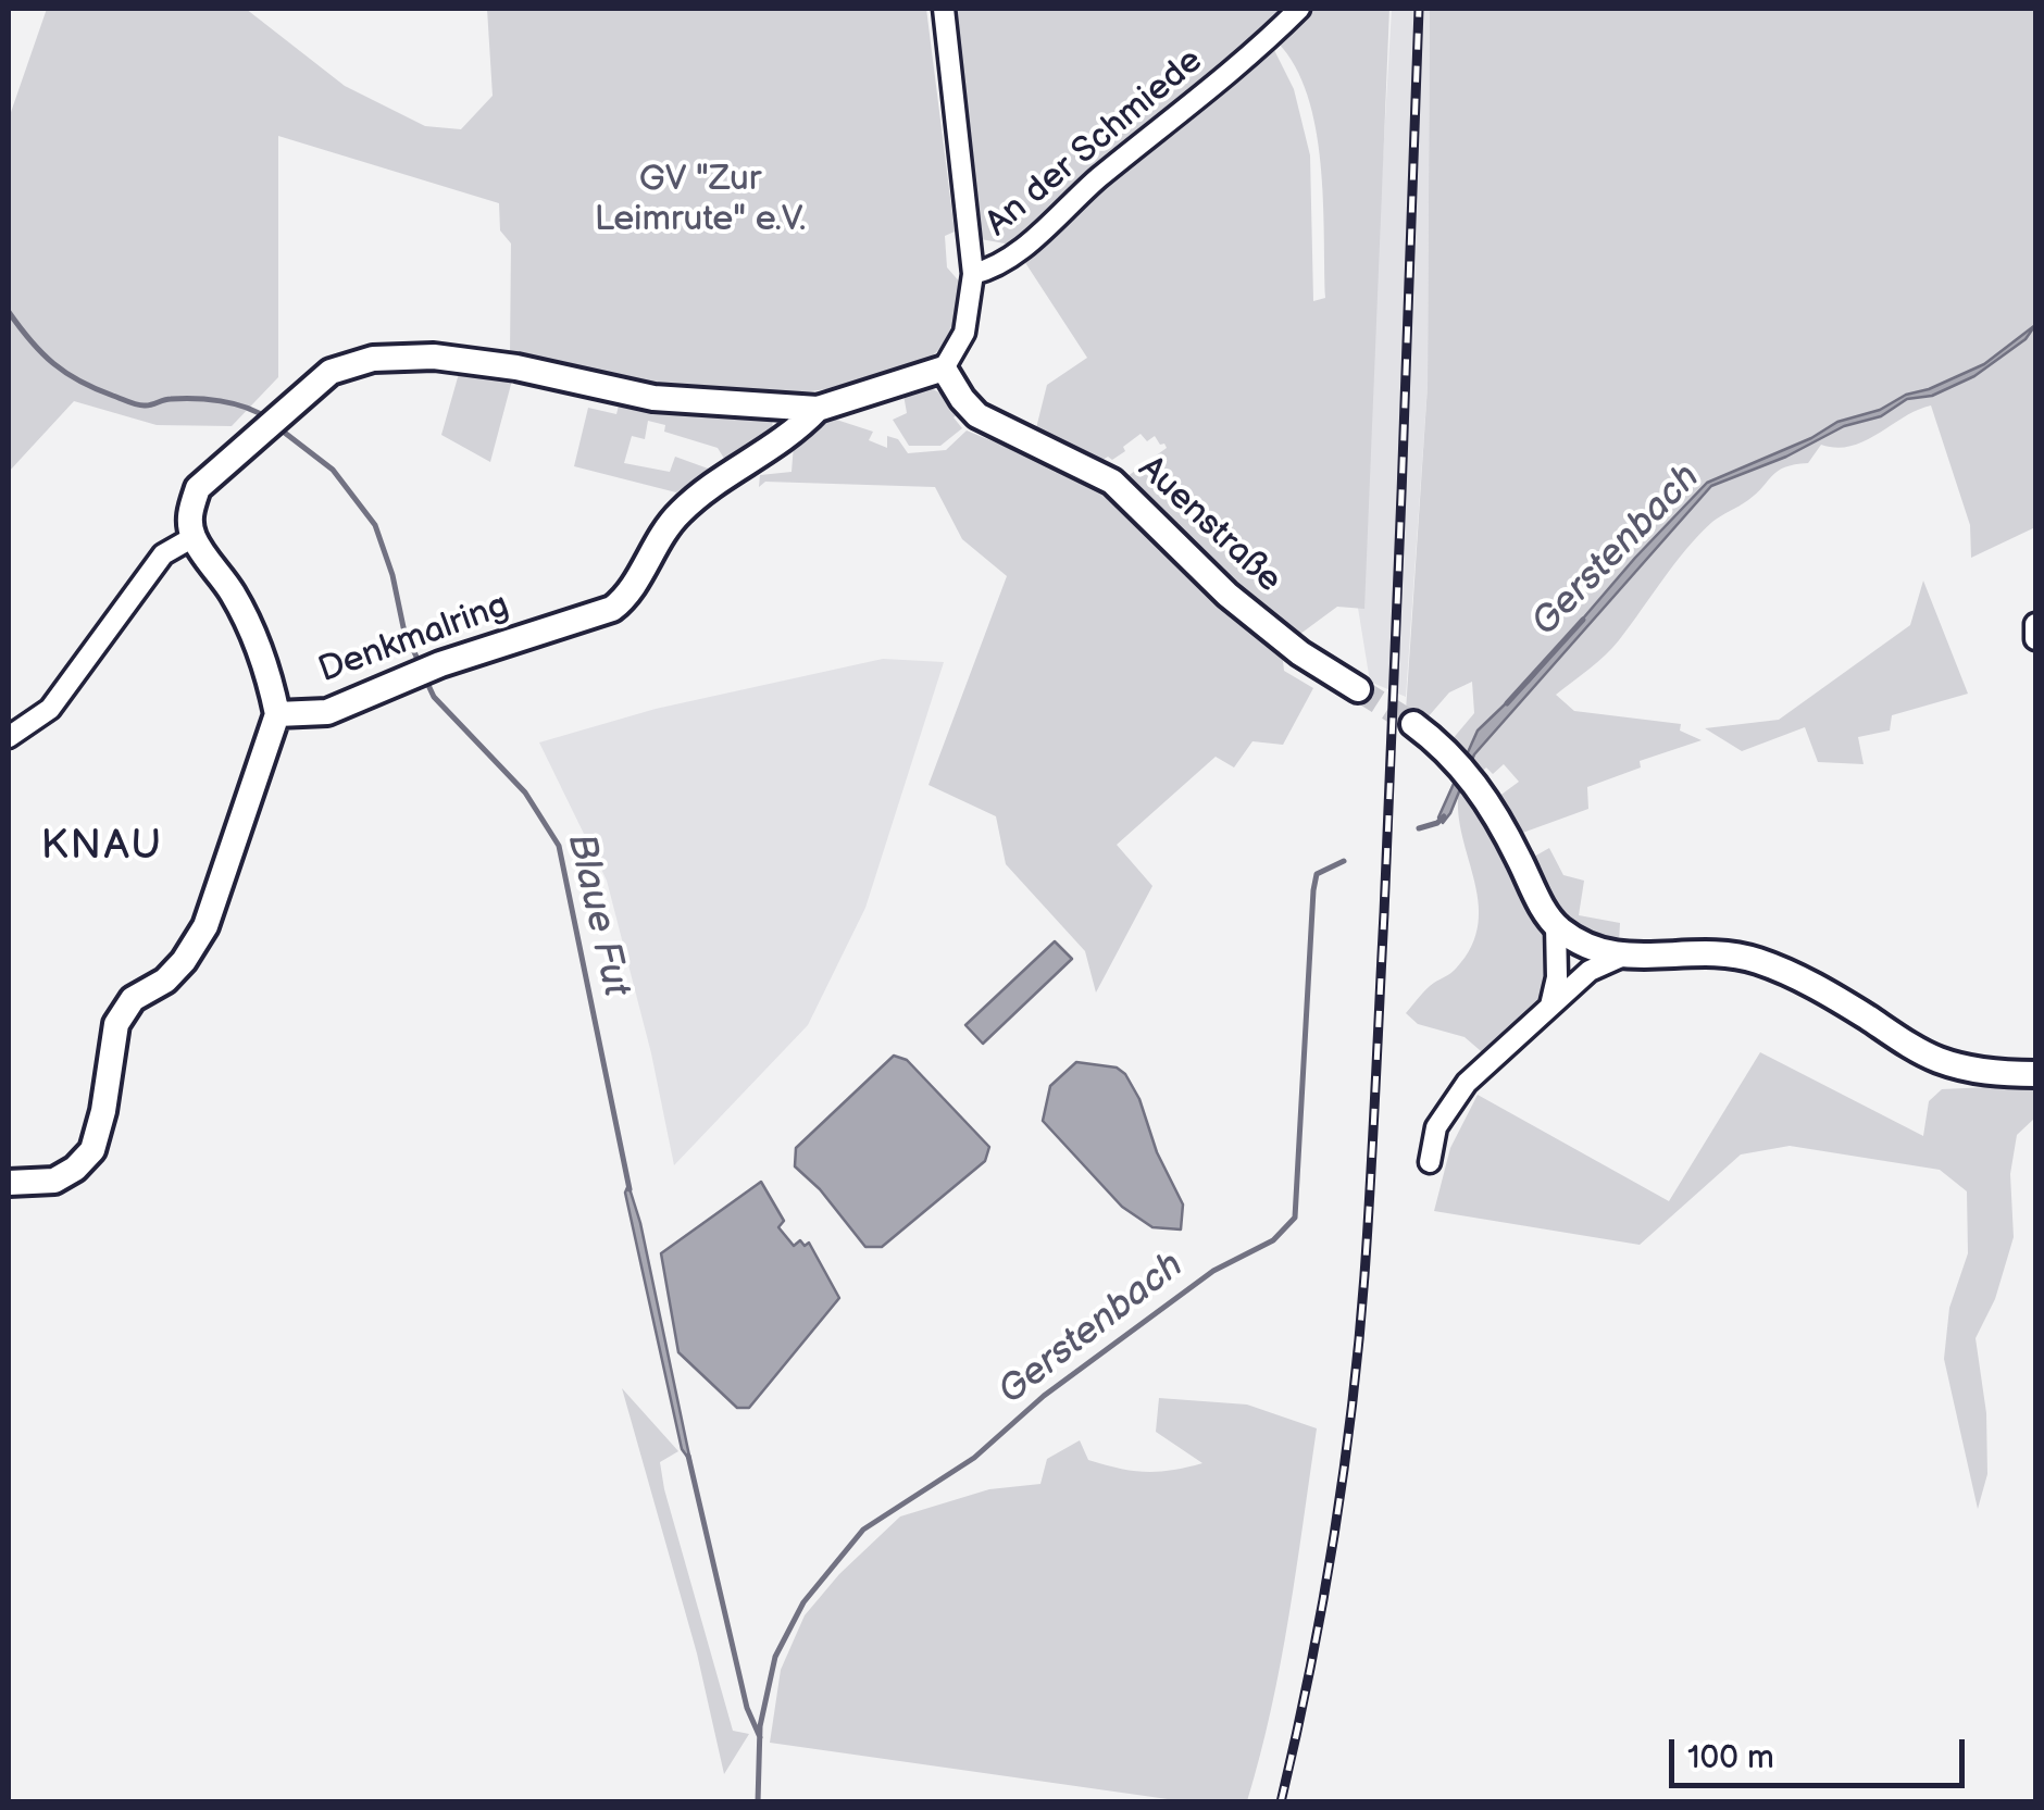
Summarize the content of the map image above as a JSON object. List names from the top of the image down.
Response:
{
  "streets": {
    "street": ["An der Schmiede", "Auenstraße", "Denkmalring"]
  },
  "crossings": [
    ["Auenstraße", "Denkmalring"]
  ],
  "districts": ["KNAU"],
  "water": ["Gerstenbach", "Blaue Fut"],
  "parks": ["GV \"Zur Leimrute\" e.V."],
  "scale_bar": "100 m"
}
